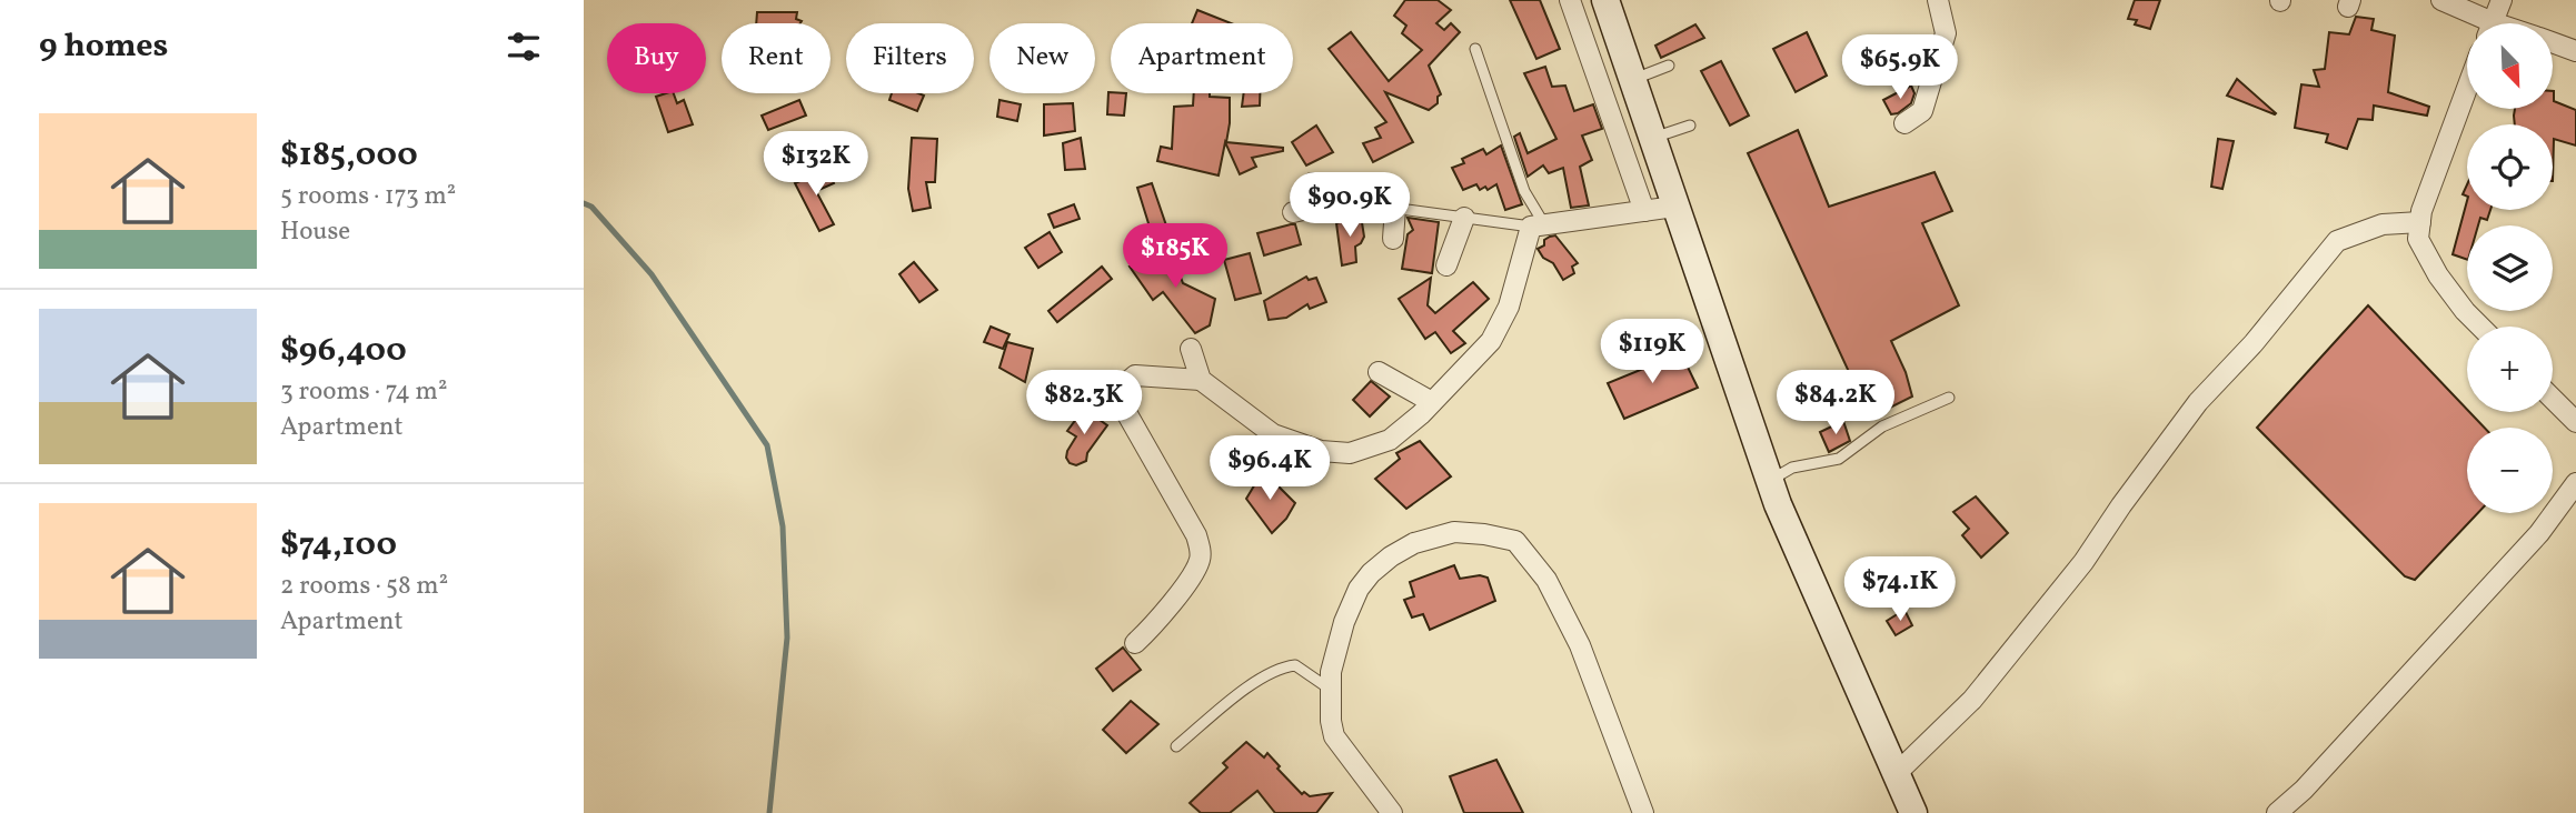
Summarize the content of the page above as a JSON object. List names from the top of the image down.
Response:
{
  "north": "bottom right",
  "page": {
    "heading": "9 homes",
    "map_buttons": ["+", "−"],
    "chip": [
      "Buy",
      "Rent",
      "Filters",
      "New",
      "Apartment"
    ],
    "price": [
      "$65.9K",
      "$132K",
      "$90.9K",
      "$185K",
      "$119K",
      "$82.3K",
      "$84.2K",
      "$96.4K",
      "$74.1K"
    ],
    "list": [
      {
        "name": "$185,000",
        "note": "5 rooms · 173 m² · House"
      },
      {
        "name": "$96,400",
        "note": "3 rooms · 74 m² · Apartment"
      },
      {
        "name": "$74,100",
        "note": "2 rooms · 58 m² · Apartment"
      }
    ]
  }
}
